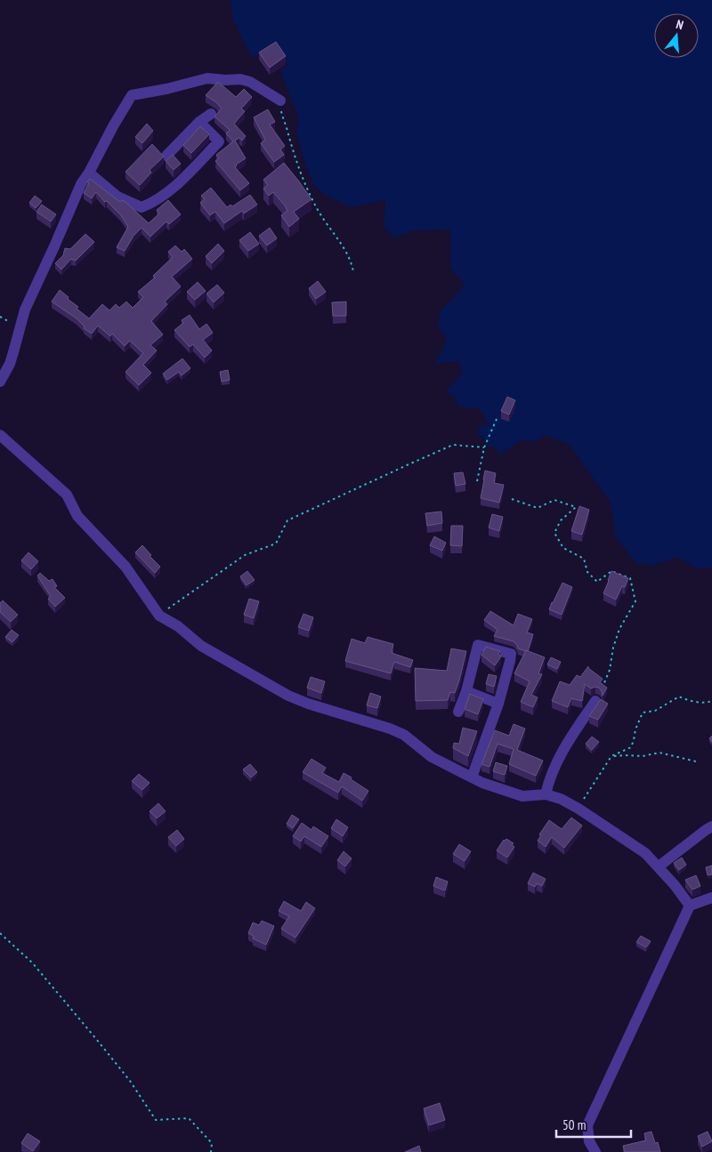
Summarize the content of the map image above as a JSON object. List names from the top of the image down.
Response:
{
  "scale_bar": "50 m",
  "north": "top"
}
